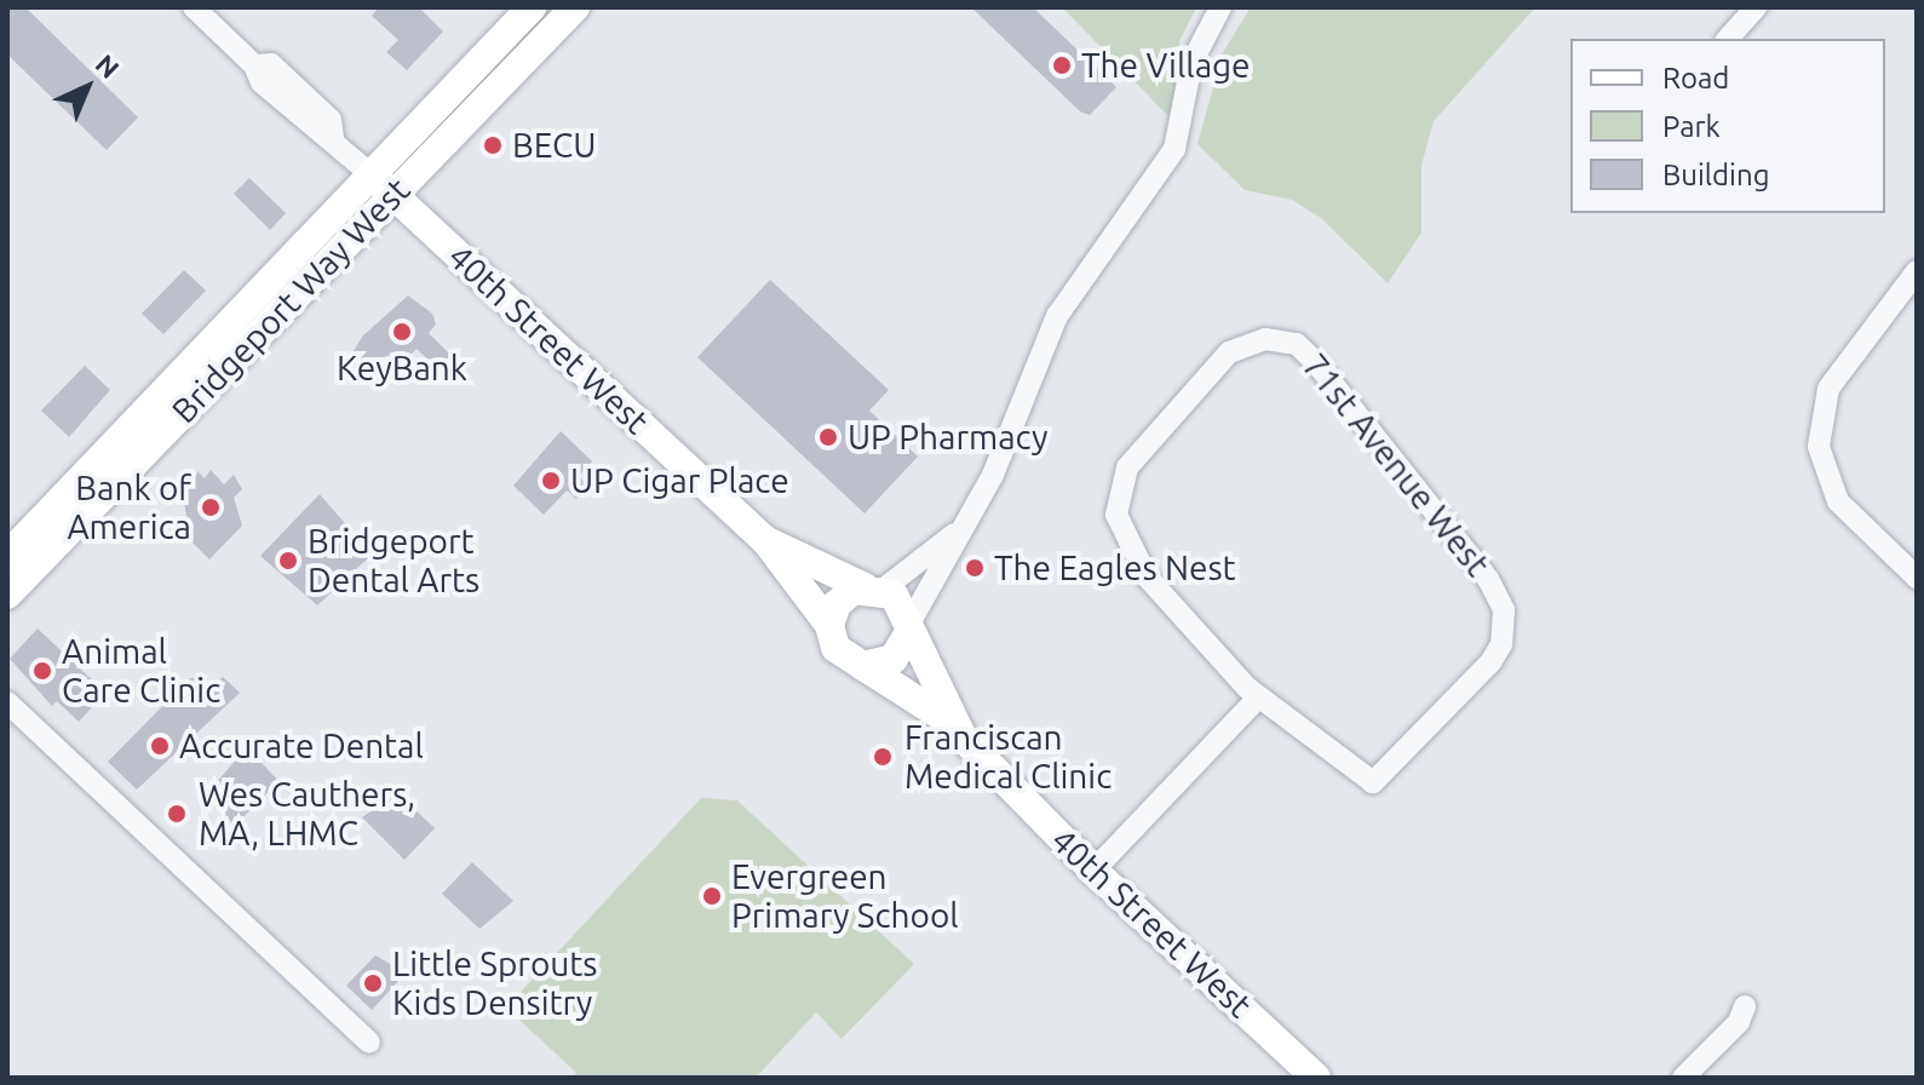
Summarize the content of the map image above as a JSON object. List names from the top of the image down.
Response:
{
  "streets": {
    "main road": ["Bridgeport Way West", "40th Street West"],
    "street": ["71st Avenue West"]
  },
  "crossings": [
    ["Bridgeport Way West", "40th Street West"]
  ],
  "places": [
    "The Village",
    "BECU",
    "KeyBank",
    "UP Pharmacy",
    "UP Cigar Place",
    "Bank of America",
    "Bridgeport Dental Arts",
    "The Eagles Nest",
    "Animal Care Clinic",
    "Accurate Dental",
    "Franciscan Medical Clinic",
    "Wes Cauthers, MA, LHMC",
    "Evergreen Primary School",
    "Little Sprouts Kids Densitry"
  ],
  "legend": ["Road", "Park", "Building"],
  "north": "top right"
}
